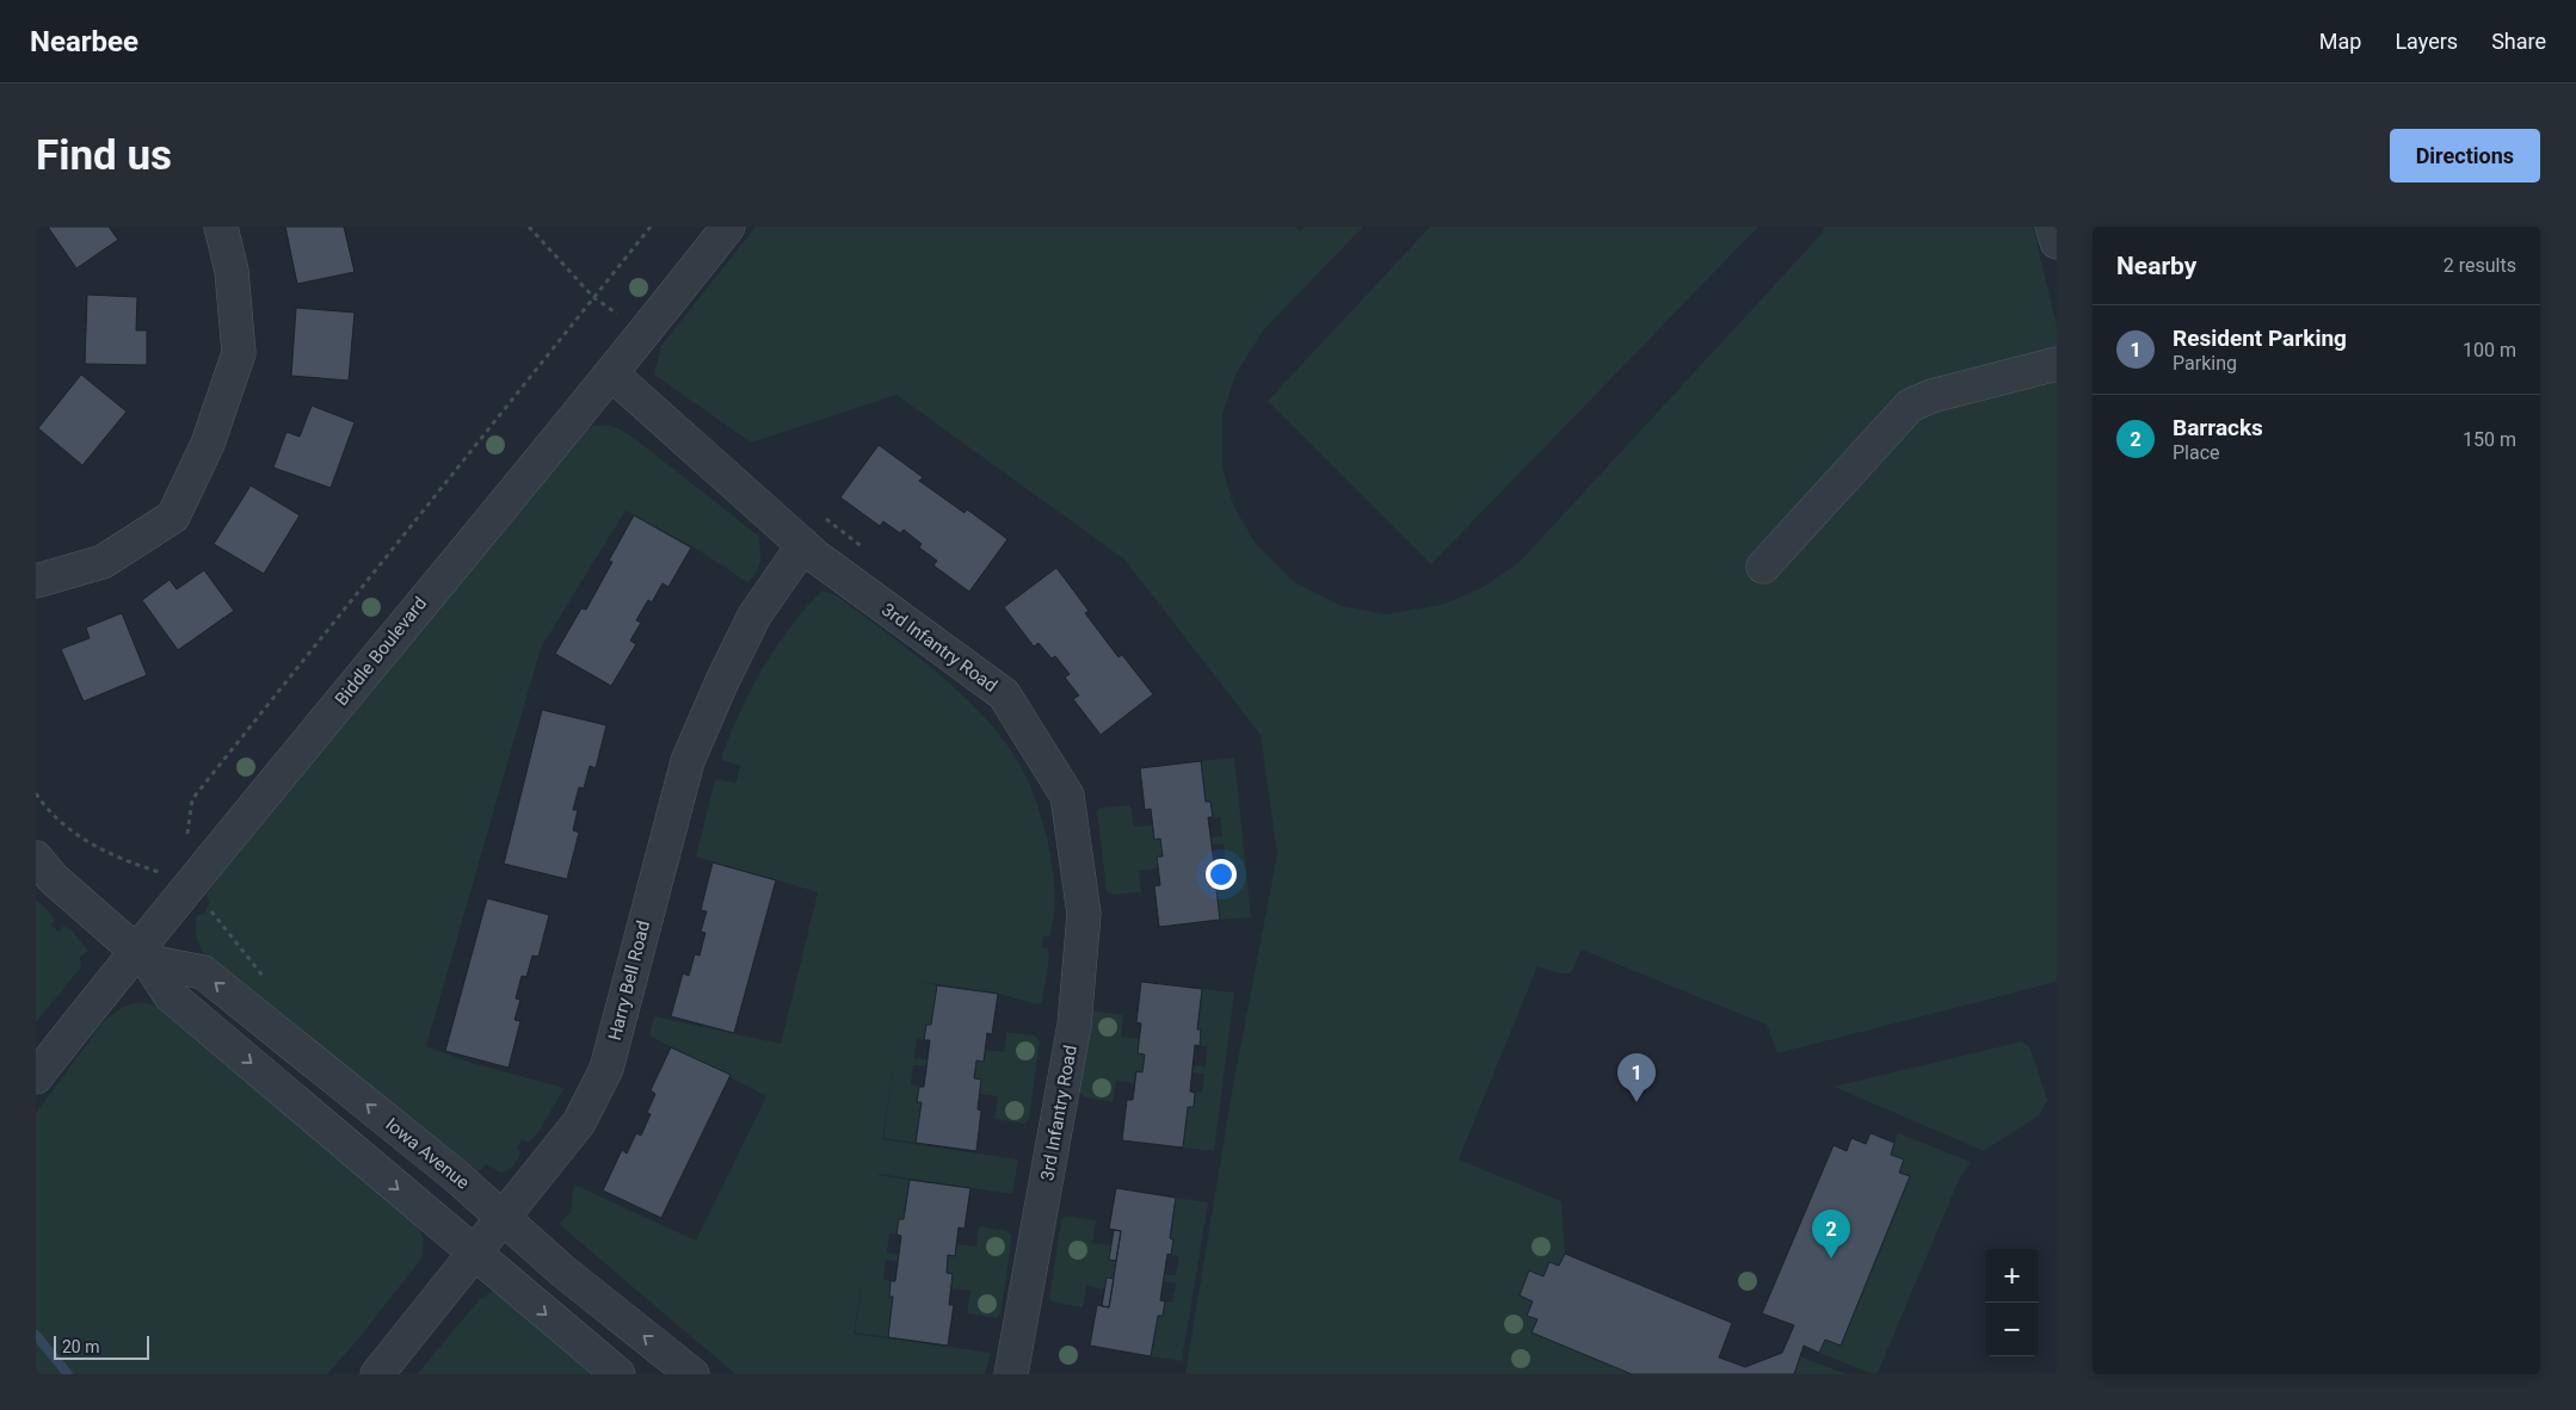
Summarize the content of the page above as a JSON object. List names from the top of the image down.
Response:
{
  "streets": {
    "street": [
      "3rd Infantry Road",
      "Biddle Boulevard",
      "Harry Bell Road",
      "Iowa Avenue"
    ]
  },
  "crossings": [
    ["3rd Infantry Road", "Biddle Boulevard"],
    ["3rd Infantry Road", "Harry Bell Road"],
    ["Biddle Boulevard", "Iowa Avenue"],
    ["Harry Bell Road", "Iowa Avenue"]
  ],
  "scale_bar": "20 m",
  "page": {
    "header": "Nearbee",
    "nav": ["Map", "Layers", "Share"],
    "buttons": "Directions",
    "title": "Find us",
    "heading": ["Nearby", "2 results"],
    "list": [
      {
        "mark": "1",
        "name": "Resident Parking",
        "note": "Parking",
        "value": "100 m"
      },
      {
        "mark": "2",
        "name": "Barracks",
        "note": "Place",
        "value": "150 m"
      }
    ],
    "pins": ["1", "2"],
    "map_buttons": ["+", "−"],
    "scale": "20 m"
  }
}
